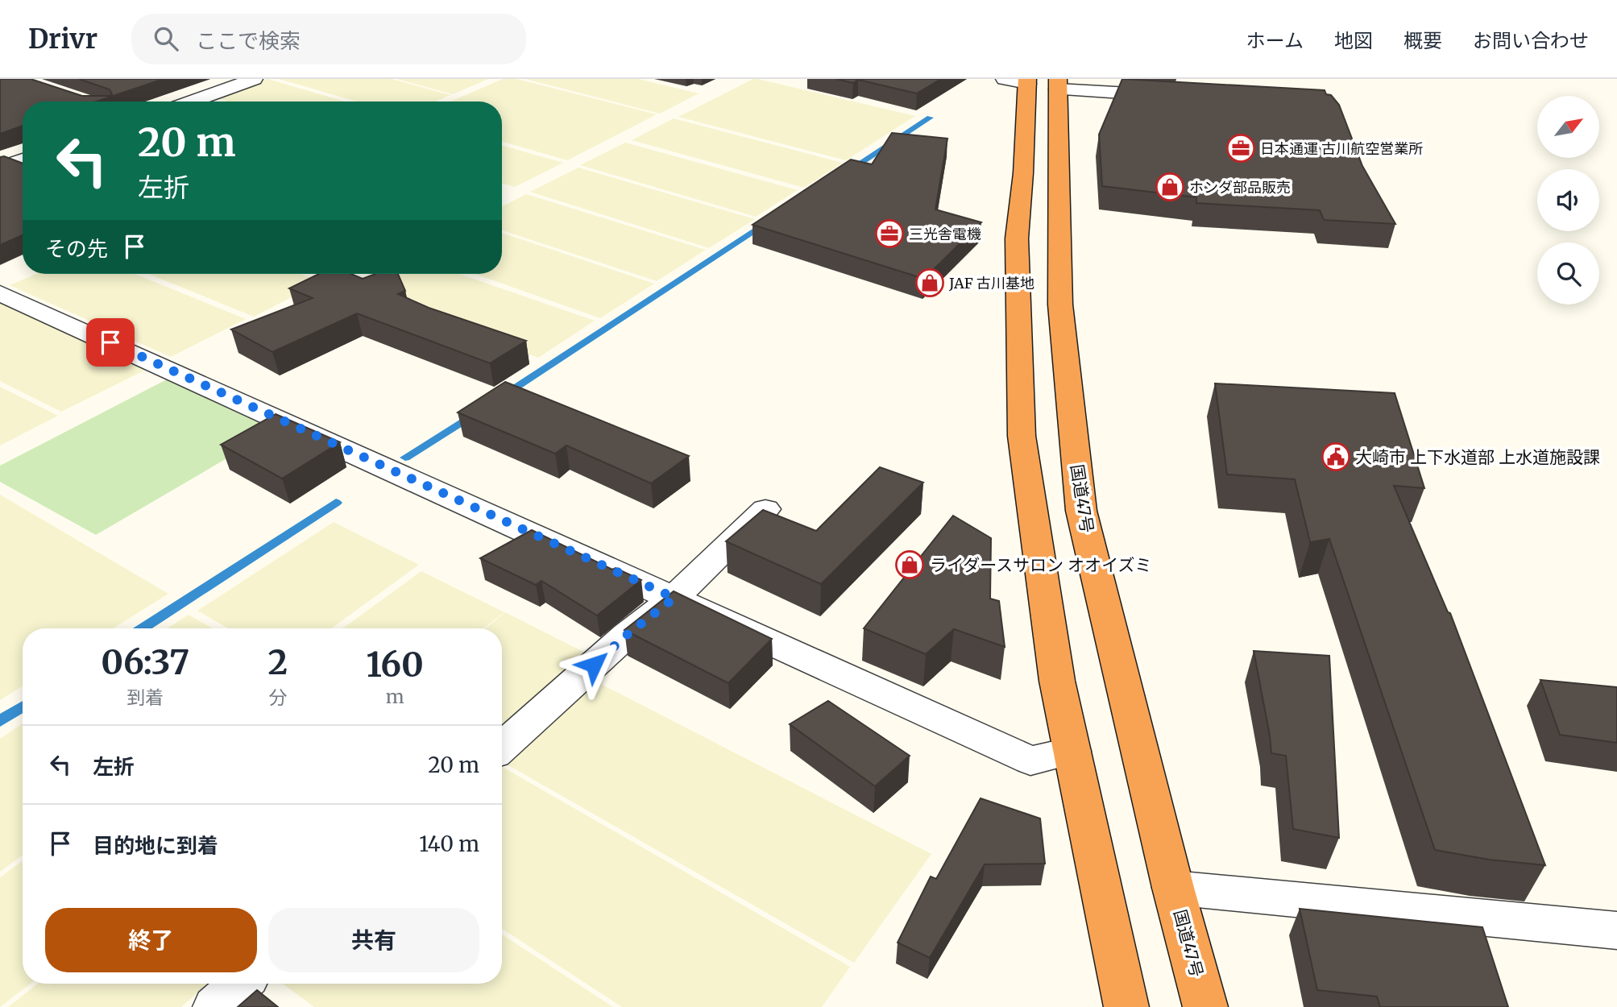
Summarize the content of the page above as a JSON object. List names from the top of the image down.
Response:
{
  "streets": {
    "highway": ["国道47号"]
  },
  "places": {
    "office": ["日本通運 古川航空営業所", "三光舎電機"],
    "shop": ["ホンダ部品販売", "JAF 古川基地", "ライダースサロン オオイズミ"],
    "public building": ["大崎市 上下水道部 上水道施設課"]
  },
  "north": "top right",
  "page": {
    "header": "Drivr",
    "search": "ここで検索",
    "nav": [
      "ホーム",
      "地図",
      "概要",
      "お問い合わせ"
    ],
    "turn": ["20 m", "左折"],
    "then": "その先",
    "eta": [
      "06:37",
      "到着",
      "2",
      "分",
      "160",
      "m"
    ],
    "list": [
      {
        "name": "左折",
        "value": "20 m"
      },
      {
        "name": "目的地に到着",
        "value": "140 m"
      }
    ],
    "buttons": ["終了", "共有"]
  }
}
